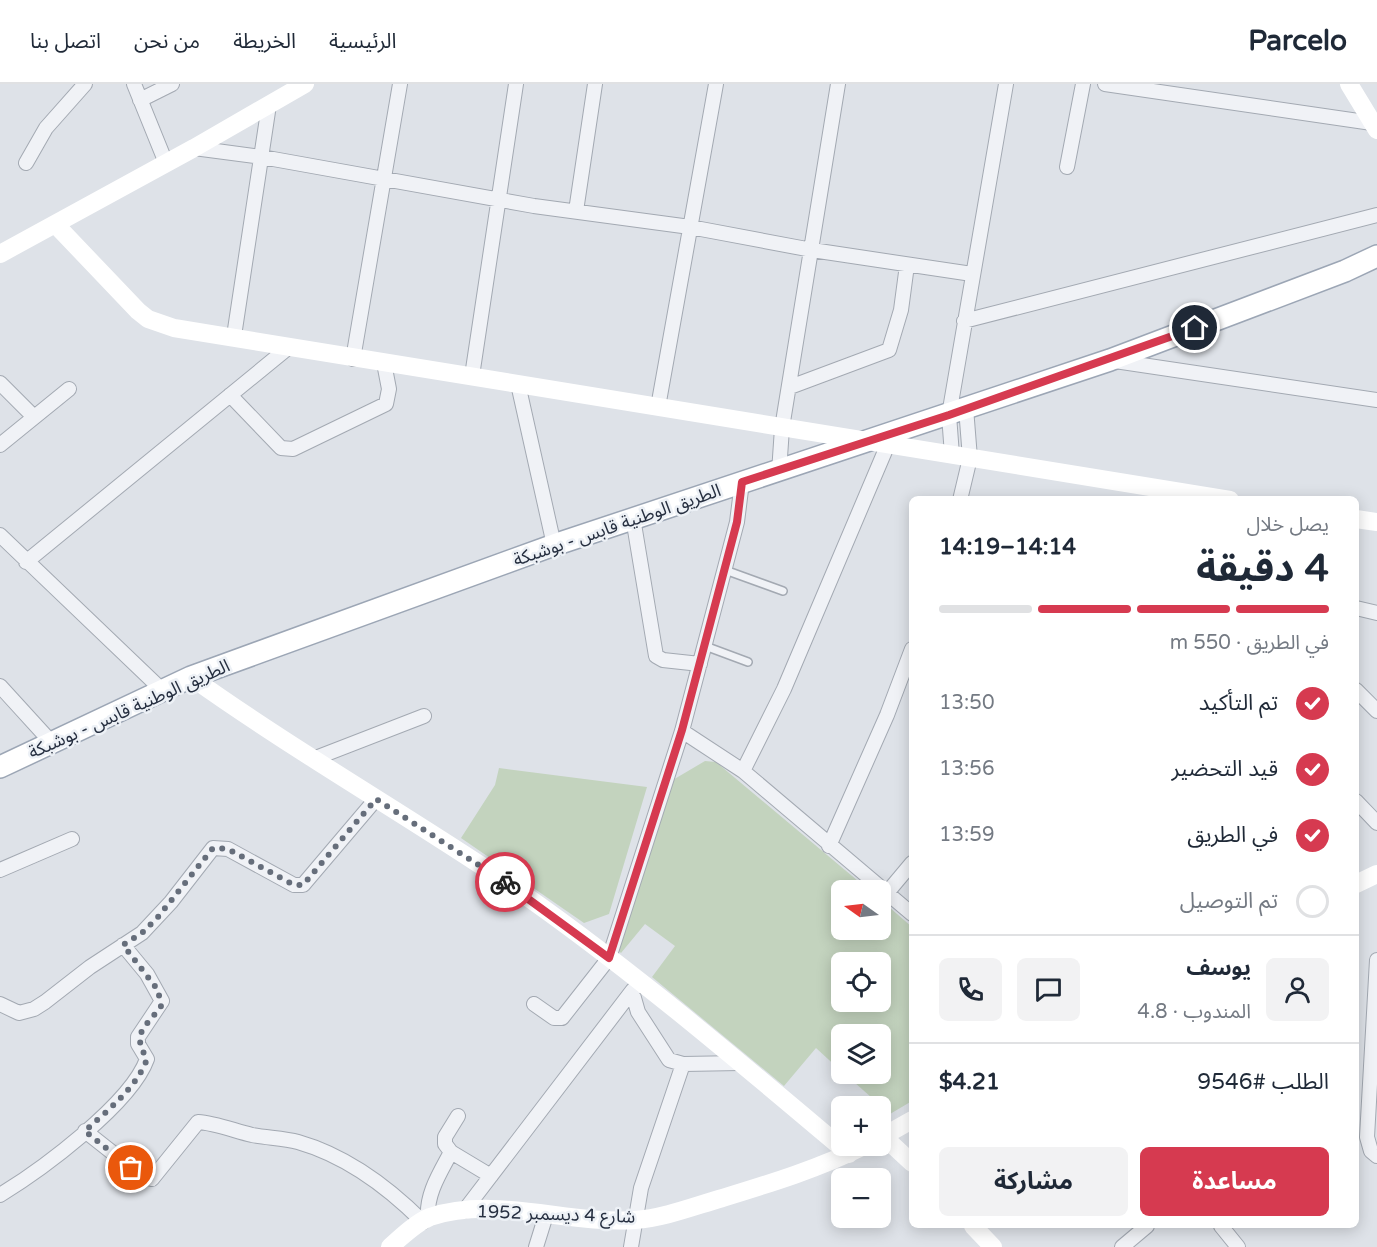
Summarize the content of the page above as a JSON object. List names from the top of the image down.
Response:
{
  "streets": {
    "main road": ["الطريق الوطنية قابس - بوشبكة"],
    "street": ["شارع 4 ديسمبر 1952"]
  },
  "north": "left",
  "page": {
    "header": "Parcelo",
    "nav": [
      "الرئيسية",
      "الخريطة",
      "من نحن",
      "اتصل بنا"
    ],
    "heading": ["4 دقيقة", "يصل خلال", "14:14–14:19"],
    "panel": [
      "يوسف",
      "المندوب · 4.8",
      "الطلب #9546",
      "$4.21"
    ],
    "bar": "في الطريق · 550 m",
    "list": [
      ["تم التأكيد", "13:50"],
      ["قيد التحضير", "13:56"],
      ["في الطريق", "13:59"],
      "تم التوصيل"
    ],
    "map_buttons": ["+", "−"],
    "buttons": ["مساعدة", "مشاركة"]
  }
}
